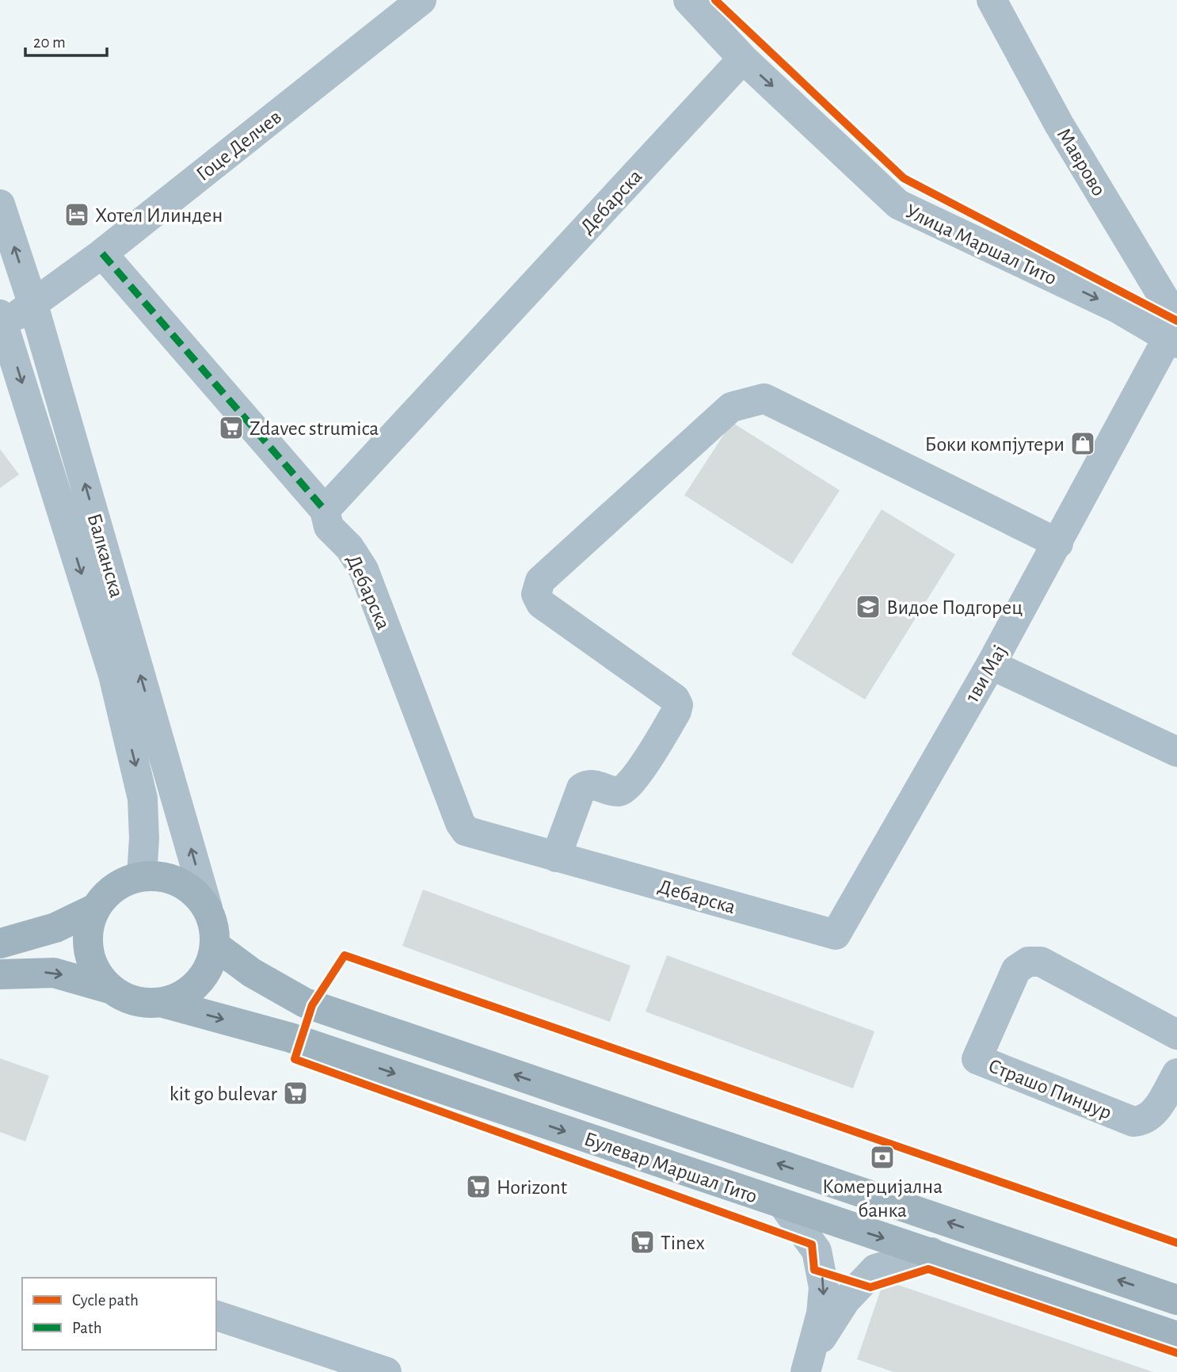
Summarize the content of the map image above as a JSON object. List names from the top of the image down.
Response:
{
  "streets": {
    "main road": ["Булевар Маршал Тито"],
    "street": [
      "Гоце Делчев",
      "Маврово",
      "Дебарска",
      "Улица Маршал Тито",
      "Балканска",
      "1ви Мај",
      "Страшо Пинџур"
    ]
  },
  "crossings": [
    ["Гоце Делчев", "Балканска"],
    ["Маврово", "Улица Маршал Тито"],
    ["Маврово", "1ви Мај"],
    ["Дебарска", "Улица Маршал Тито"],
    ["Дебарска", "1ви Мај"],
    ["Улица Маршал Тито", "1ви Мај"],
    ["Балканска", "Булевар Маршал Тито"]
  ],
  "one_way": ["Улица Маршал Тито"],
  "places": {
    "hotel": ["Хотел Илинден"],
    "supermarket": [
      "Zdavec strumica",
      "kit go bulevar",
      "Horizont",
      "Tinex"
    ],
    "shop": ["Боки компјутери"],
    "school or university": ["Видое Подгорец"],
    "bank": ["Комерцијална банка"]
  },
  "legend": ["Cycle path", "Path"],
  "scale_bar": "20 m"
}
